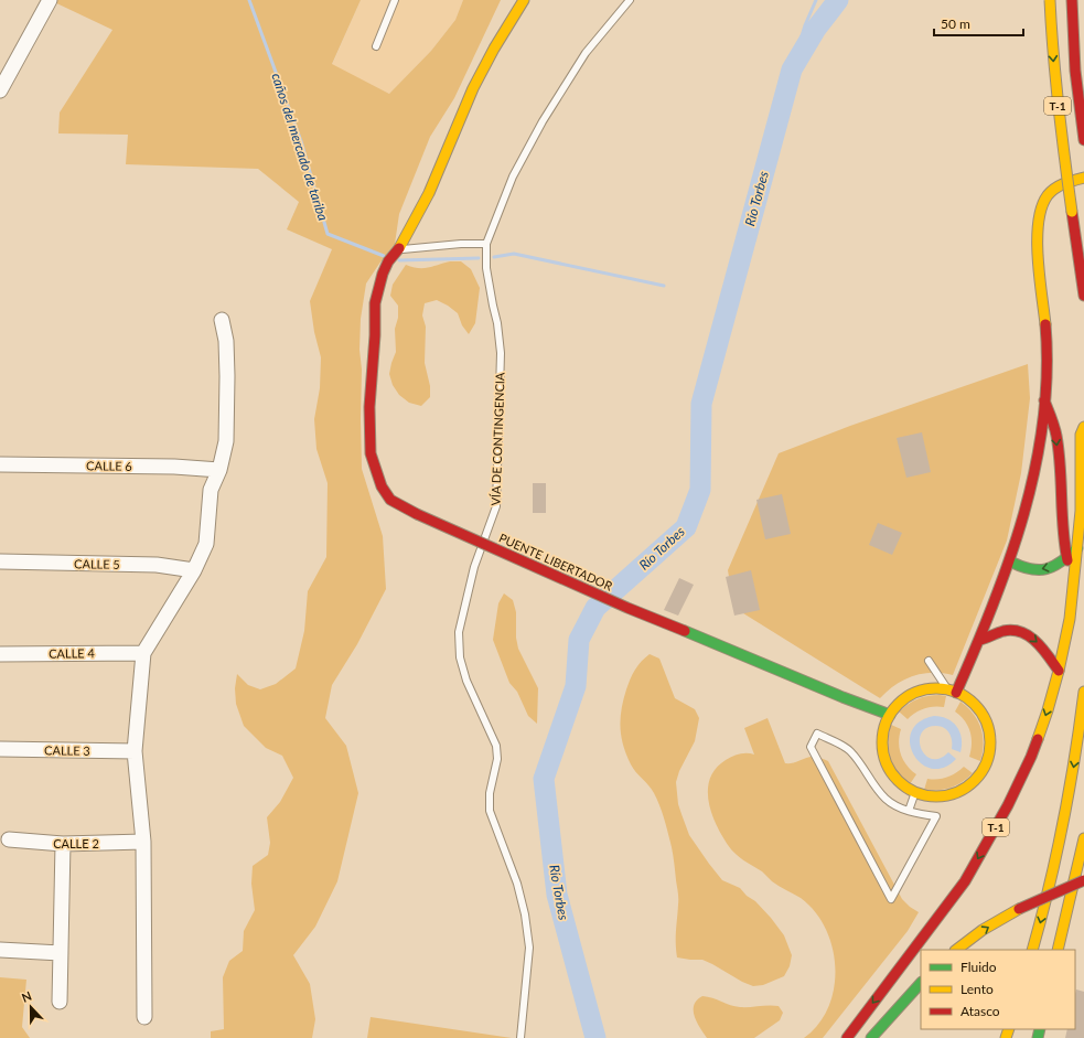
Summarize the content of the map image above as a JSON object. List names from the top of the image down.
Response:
{
  "streets": {
    "main road": ["T-1", "PUENTE LIBERTADOR"],
    "street": [
      "CALLE 6",
      "CALLE 5",
      "CALLE 4",
      "CALLE 3",
      "CALLE 2"
    ],
    "lane": ["VÍA DE CONTINGENCIA"]
  },
  "water": ["caños del mercado de tariba", "Río Torbes"],
  "legend": ["Fluido", "Lento", "Atasco"],
  "scale_bar": "50 m",
  "north": "top"
}
